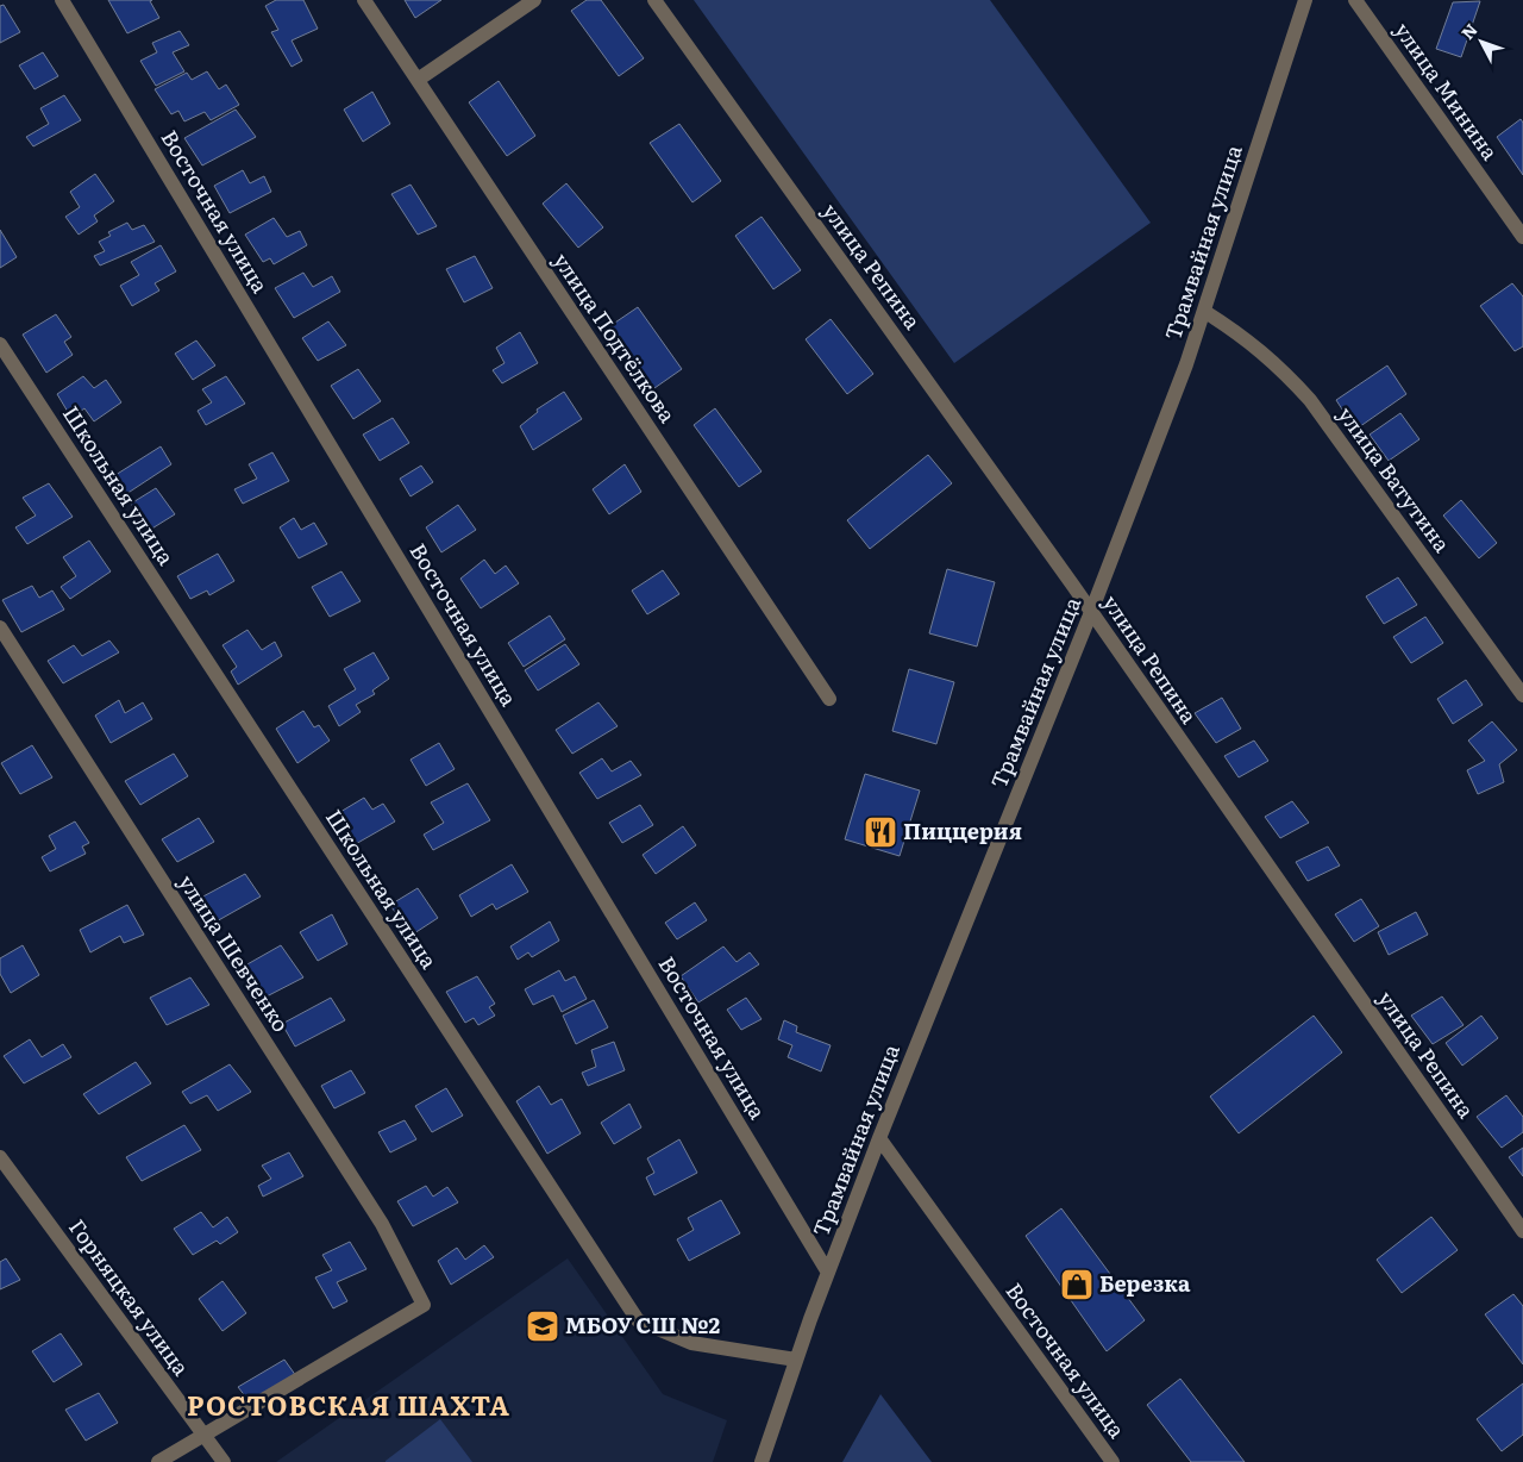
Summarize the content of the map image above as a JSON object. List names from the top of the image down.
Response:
{
  "streets": {
    "street": [
      "улица Минина",
      "Восточная улица",
      "Трамвайная улица",
      "улица Репина",
      "улица Подтёлкова",
      "улица Ватутина",
      "Школьная улица",
      "улица Шевченко",
      "Горняцкая улица"
    ]
  },
  "crossings": [
    ["Восточная улица", "Трамвайная улица"],
    ["Трамвайная улица", "улица Репина"],
    ["Трамвайная улица", "улица Ватутина"],
    ["Трамвайная улица", "Школьная улица"],
    ["улица Шевченко", "Горняцкая улица"]
  ],
  "districts": ["РОСТОВСКАЯ ШАХТА"],
  "places": {
    "restaurant": ["Пиццерия"],
    "shop": ["Березка"],
    "school or university": ["МБОУ СШ №2"]
  },
  "north": "top left"
}
